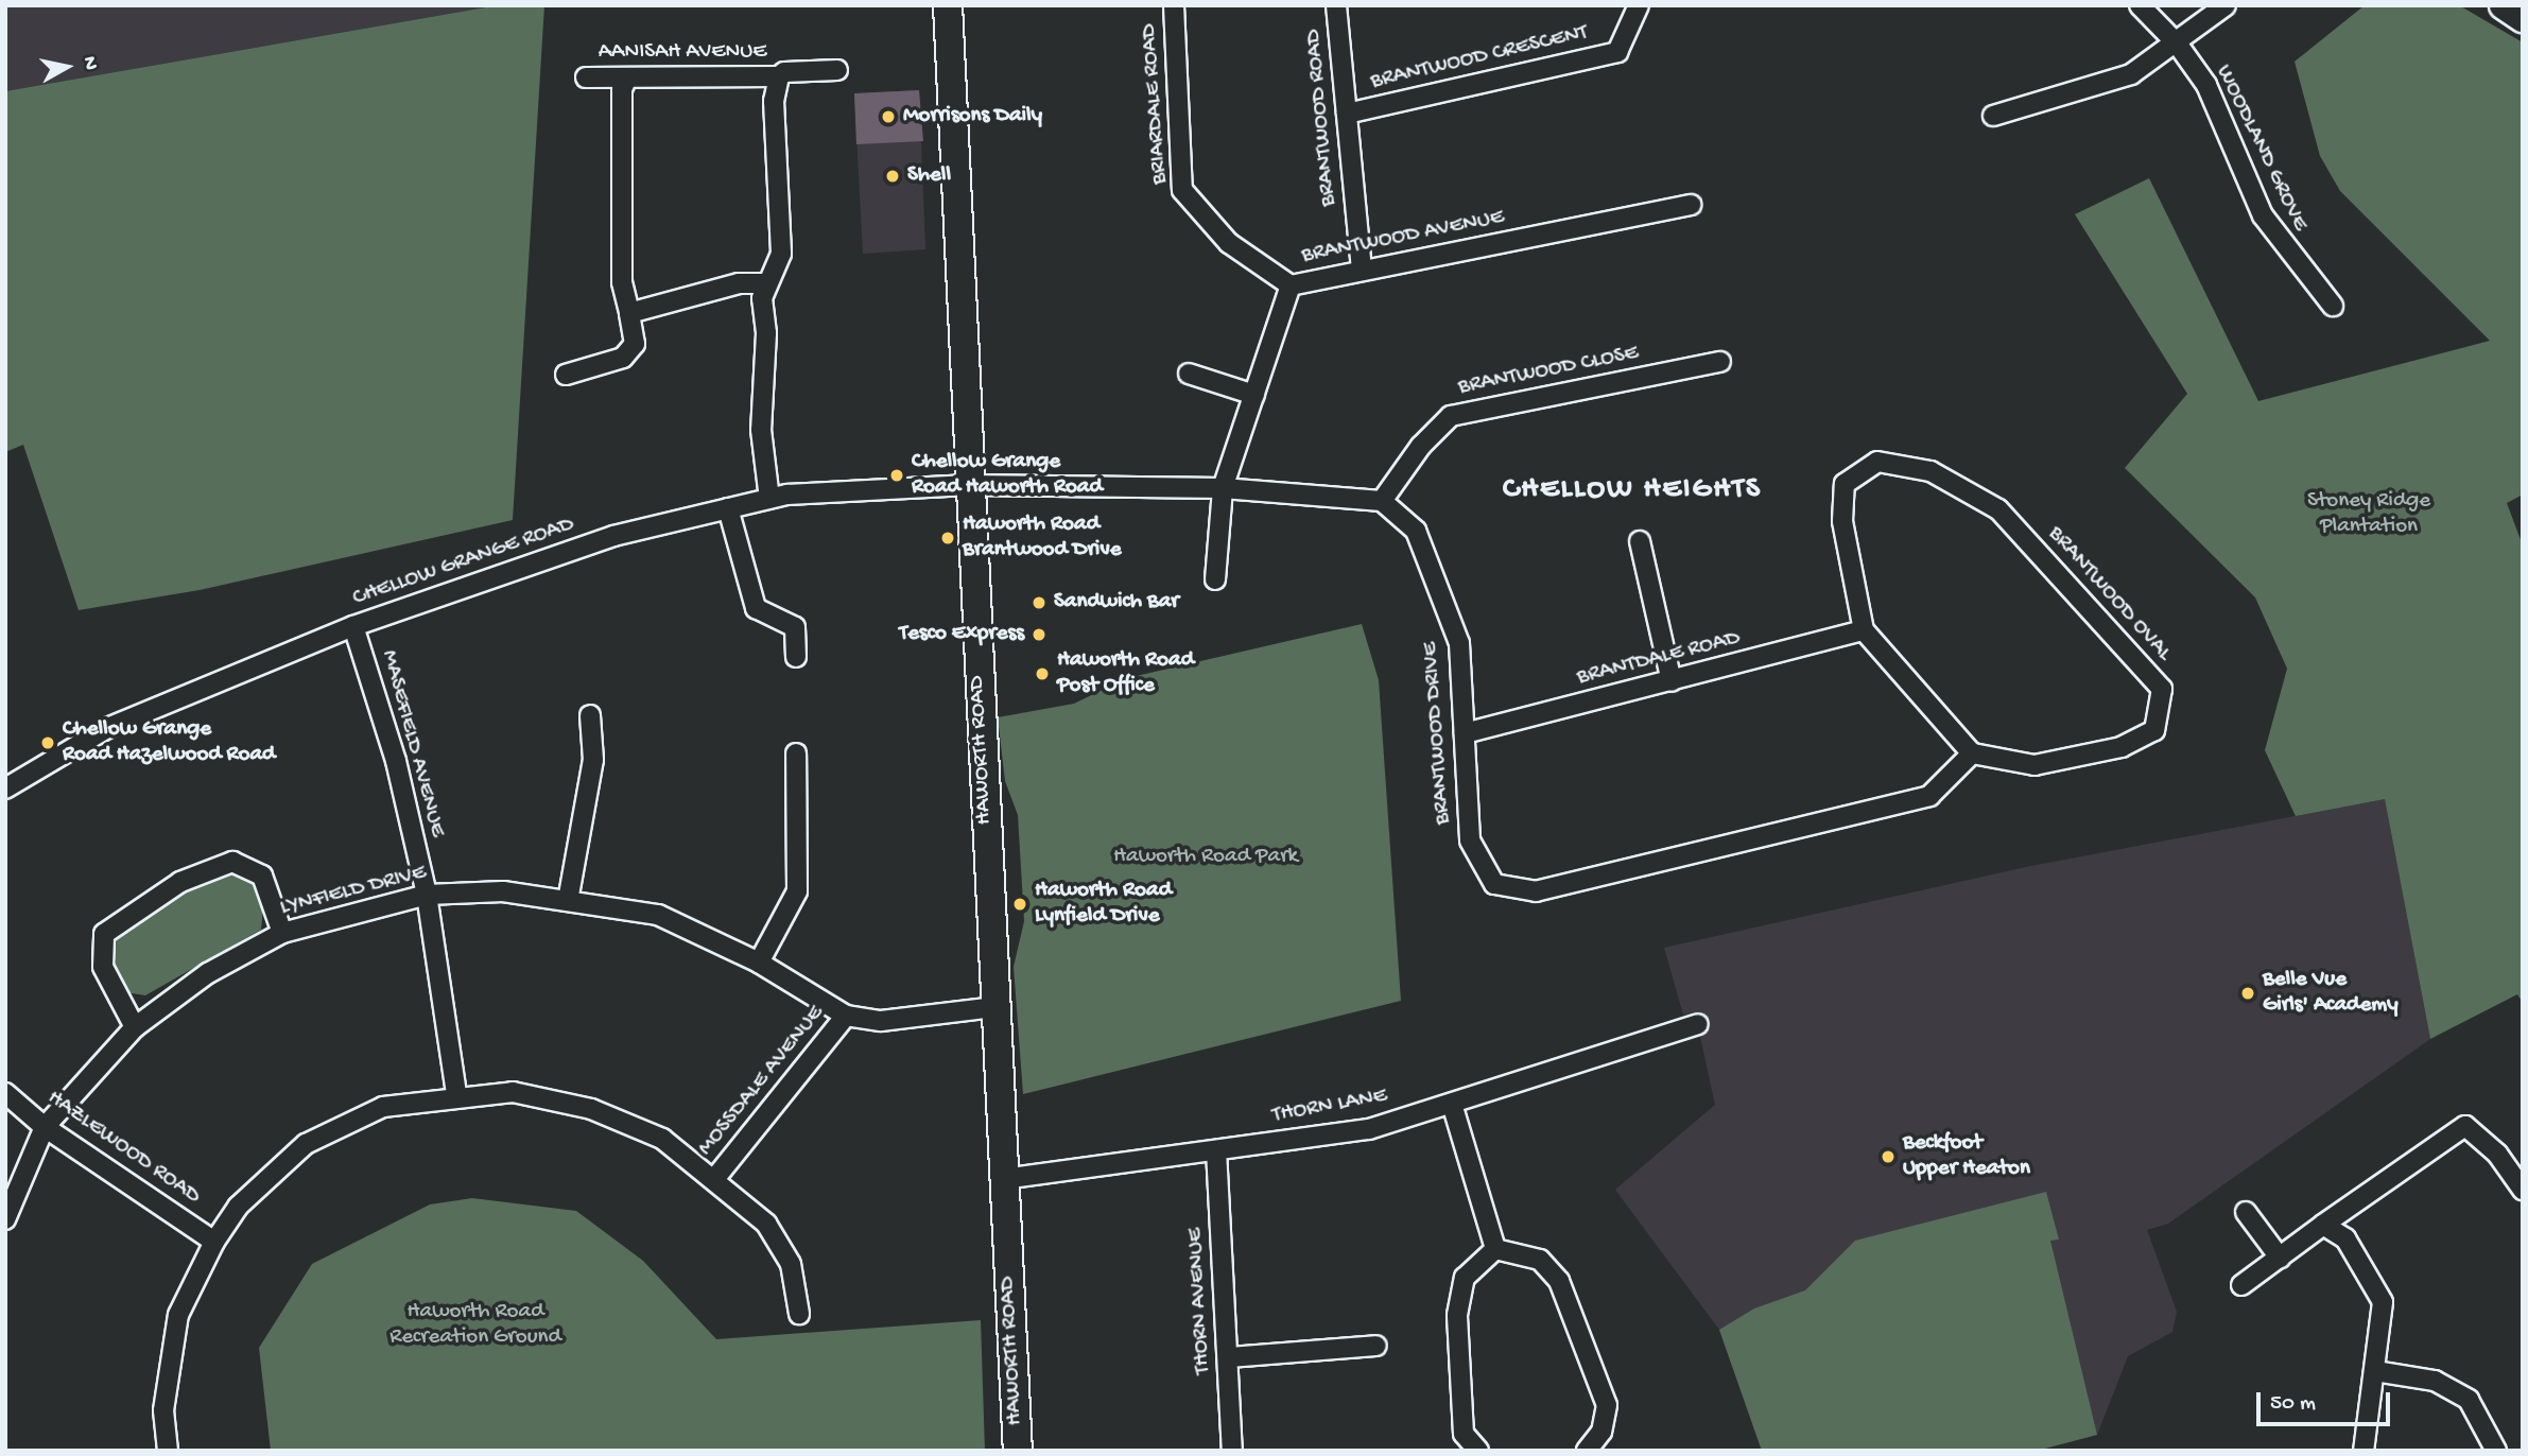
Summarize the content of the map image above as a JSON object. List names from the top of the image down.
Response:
{
  "streets": {
    "main road": ["HAWORTH ROAD"],
    "street": [
      "AANISAH AVENUE",
      "BRANTWOOD CRESCENT",
      "BRIARDALE ROAD",
      "BRANTWOOD ROAD",
      "WOODLAND GROVE",
      "BRANTWOOD AVENUE",
      "BRANTWOOD CLOSE",
      "CHELLOW GRANGE ROAD",
      "BRANTWOOD OVAL",
      "BRANTDALE ROAD",
      "BRANTWOOD DRIVE",
      "MASEFIELD AVENUE",
      "LYNFIELD DRIVE",
      "MOSSDALE AVENUE",
      "THORN LANE",
      "HAZLEWOOD ROAD",
      "THORN AVENUE"
    ]
  },
  "crossings": [
    ["AANISAH AVENUE", "CHELLOW GRANGE ROAD"],
    ["BRANTWOOD CRESCENT", "BRANTWOOD ROAD"],
    ["BRIARDALE ROAD", "BRANTWOOD AVENUE"],
    ["BRANTWOOD ROAD", "BRANTWOOD AVENUE"],
    ["BRANTWOOD CLOSE", "BRANTWOOD DRIVE"],
    ["CHELLOW GRANGE ROAD", "MASEFIELD AVENUE"],
    ["CHELLOW GRANGE ROAD", "HAWORTH ROAD"],
    ["BRANTWOOD OVAL", "BRANTDALE ROAD"],
    ["BRANTWOOD OVAL", "BRANTWOOD DRIVE"],
    ["BRANTDALE ROAD", "BRANTWOOD DRIVE"],
    ["MASEFIELD AVENUE", "LYNFIELD DRIVE"],
    ["HAWORTH ROAD", "LYNFIELD DRIVE"],
    ["HAWORTH ROAD", "THORN LANE"],
    ["LYNFIELD DRIVE", "MOSSDALE AVENUE"],
    ["LYNFIELD DRIVE", "HAZLEWOOD ROAD"],
    ["THORN LANE", "THORN AVENUE"]
  ],
  "districts": ["CHELLOW HEIGHTS"],
  "parks": ["Stoney Ridge Plantation", "Haworth Road Park", "Haworth Road Recreation Ground"],
  "places": [
    "Morrisons Daily",
    "Shell",
    "Chellow Grange Road Haworth Road",
    "Haworth Road Brantwood Drive",
    "Sandwich Bar",
    "Tesco Express",
    "Haworth Road Post Office",
    "Chellow Grange Road Hazelwood Road",
    "Haworth Road Lynfield Drive",
    "Belle Vue Girls' Academy",
    "Beckfoot Upper Heaton"
  ],
  "scale_bar": "50 m",
  "north": "right"
}
